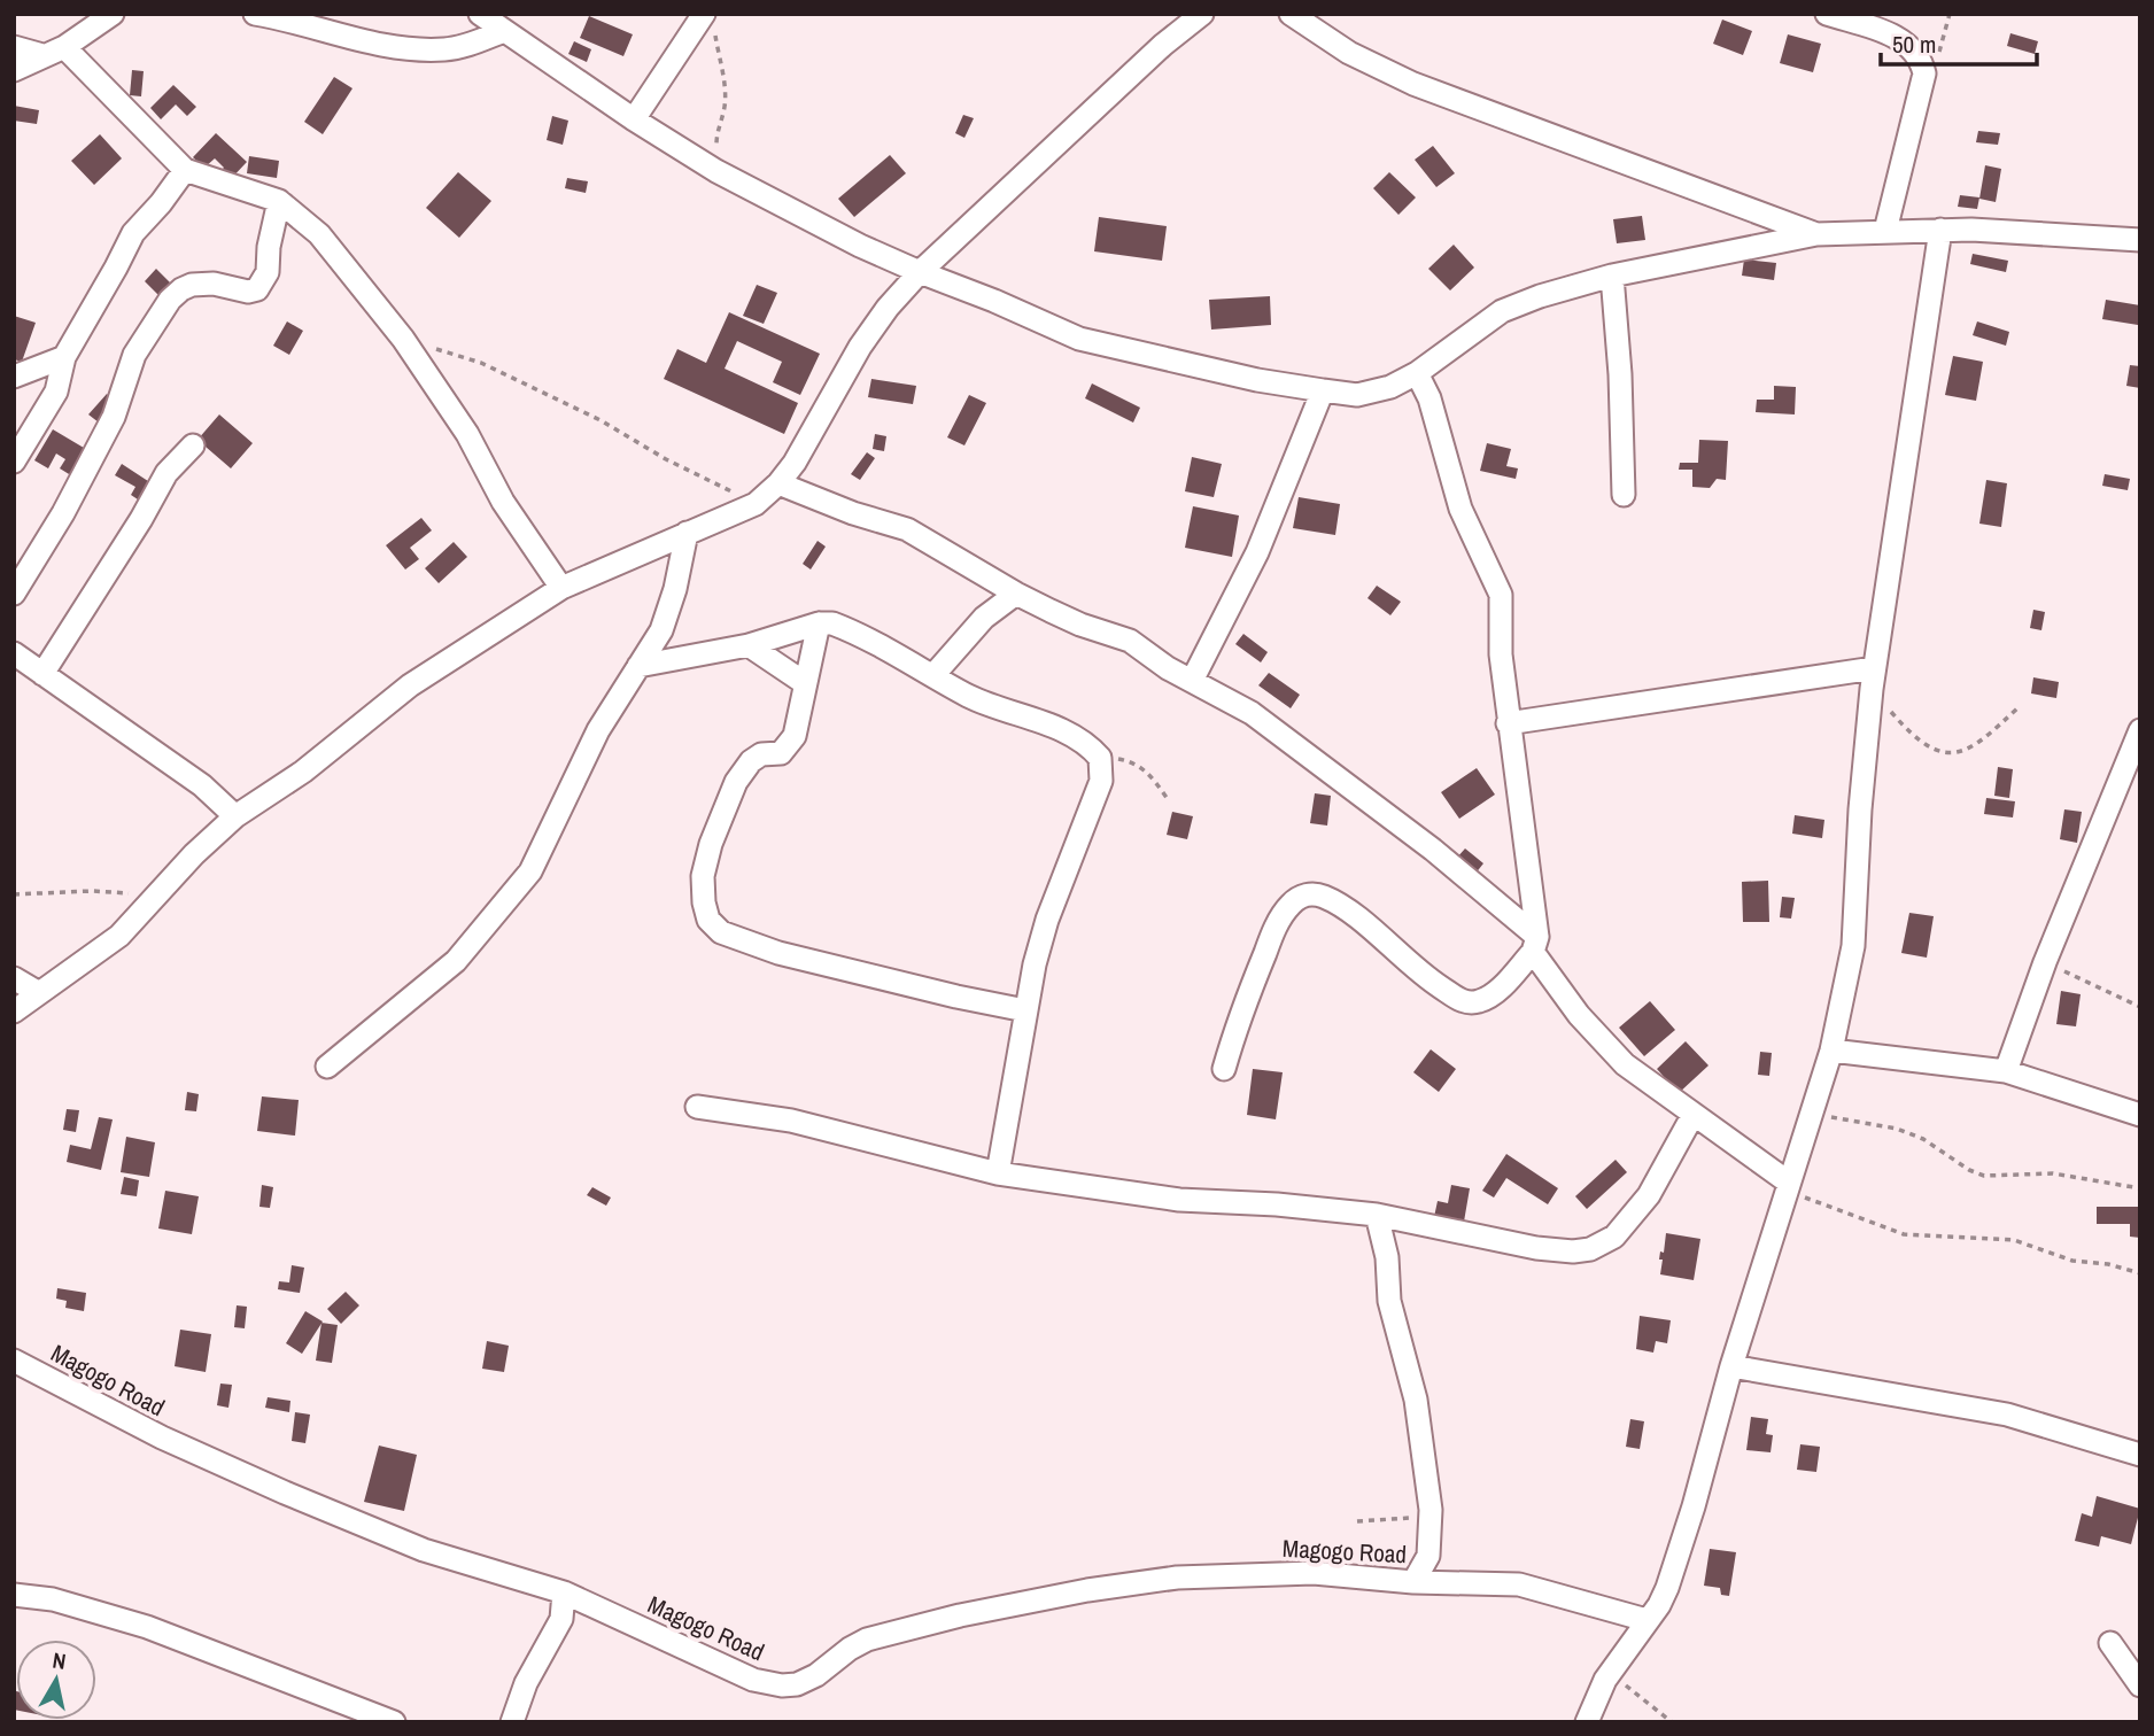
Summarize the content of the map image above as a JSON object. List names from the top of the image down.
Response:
{
  "streets": {
    "street": ["Magogo Road"]
  },
  "scale_bar": "50 m",
  "north": "top"
}
